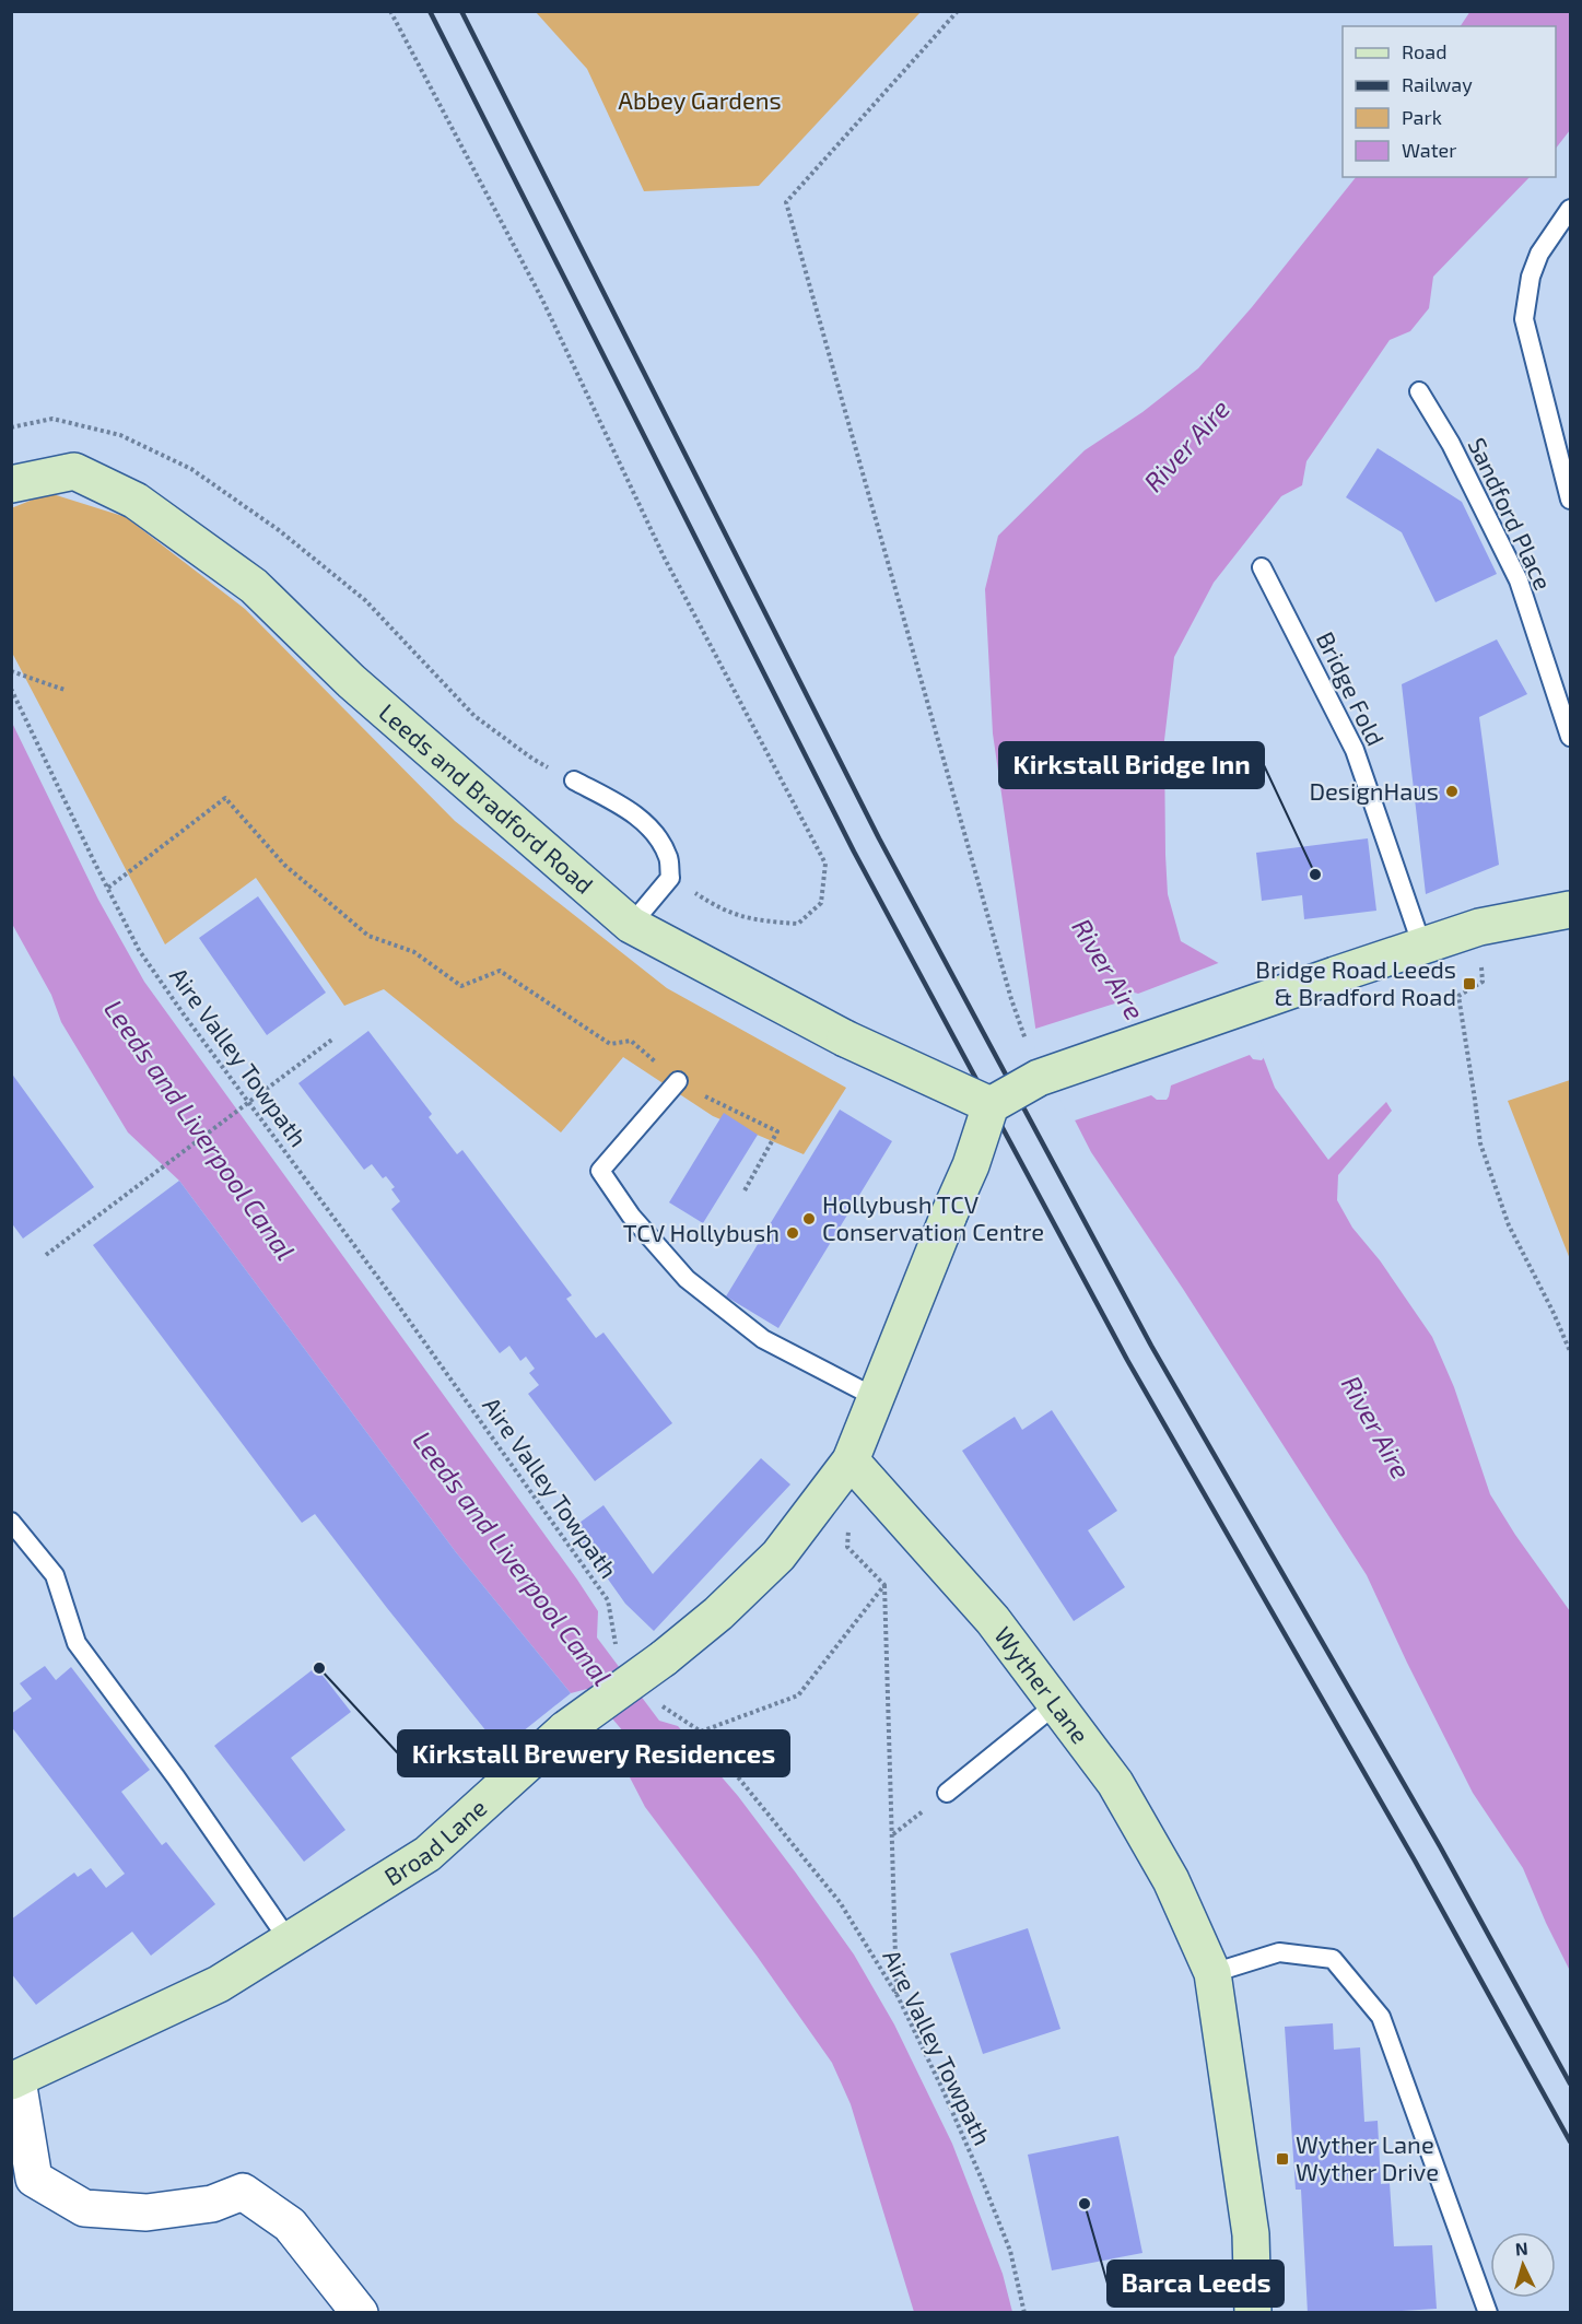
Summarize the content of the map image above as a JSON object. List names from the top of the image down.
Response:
{
  "streets": {
    "street": ["Leeds and Bradford Road", "Wyther Lane", "Broad Lane"],
    "lane": ["Sandford Place", "Bridge Fold"],
    "path": ["Aire Valley Towpath"]
  },
  "crossings": [
    ["Wyther Lane", "Broad Lane"]
  ],
  "water": ["River Aire", "Leeds and Liverpool Canal"],
  "parks": ["Abbey Gardens"],
  "places": {
    "other": [
      "DesignHaus",
      "Kirkstall Bridge Inn",
      "Hollybush TCV Conservation Centre",
      "TCV Hollybush",
      "Kirkstall Brewery Residences",
      "Barca Leeds"
    ],
    "transit": ["Bridge Road Leeds & Bradford Road", "Wyther Lane Wyther Drive"]
  },
  "legend": [
    "Road",
    "Railway",
    "Park",
    "Water"
  ],
  "north": "top"
}
